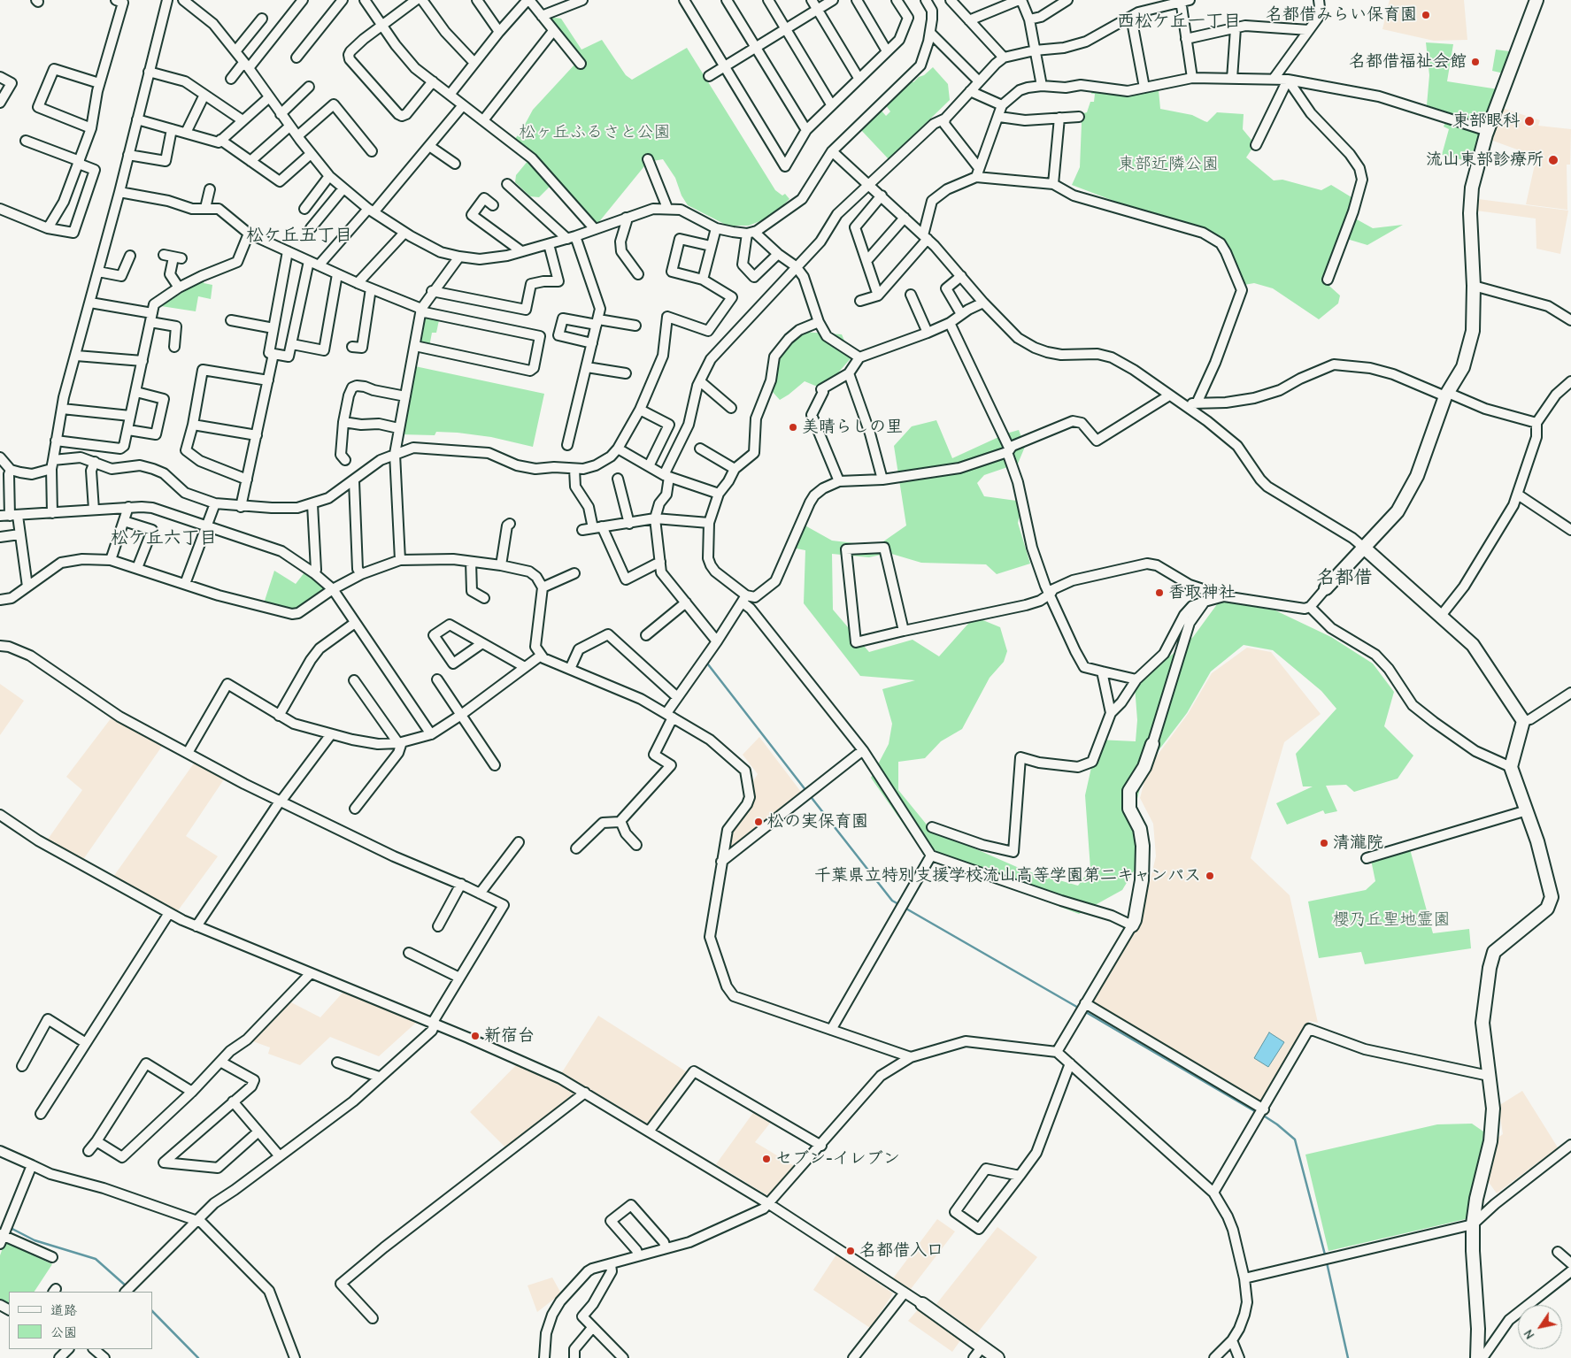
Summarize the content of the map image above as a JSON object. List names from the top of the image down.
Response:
{
  "districts": [
    "西松ケ丘一丁目",
    "松ケ丘五丁目",
    "松ケ丘六丁目",
    "名都借"
  ],
  "parks": ["松ヶ丘ふるさと公園", "東部近隣公園", "櫻乃丘聖地霊園"],
  "places": [
    "名都借みらい保育園",
    "名都借福祉会館",
    "東部眼科",
    "流山東部診療所",
    "美晴らしの里",
    "香取神社",
    "松の実保育園",
    "清瀧院",
    "千葉県立特別支援学校流山高等学園第二キャンパス",
    "新宿台",
    "セブン-イレブン",
    "名都借入口"
  ],
  "legend": ["道路", "公園"],
  "north": "bottom left"
}
